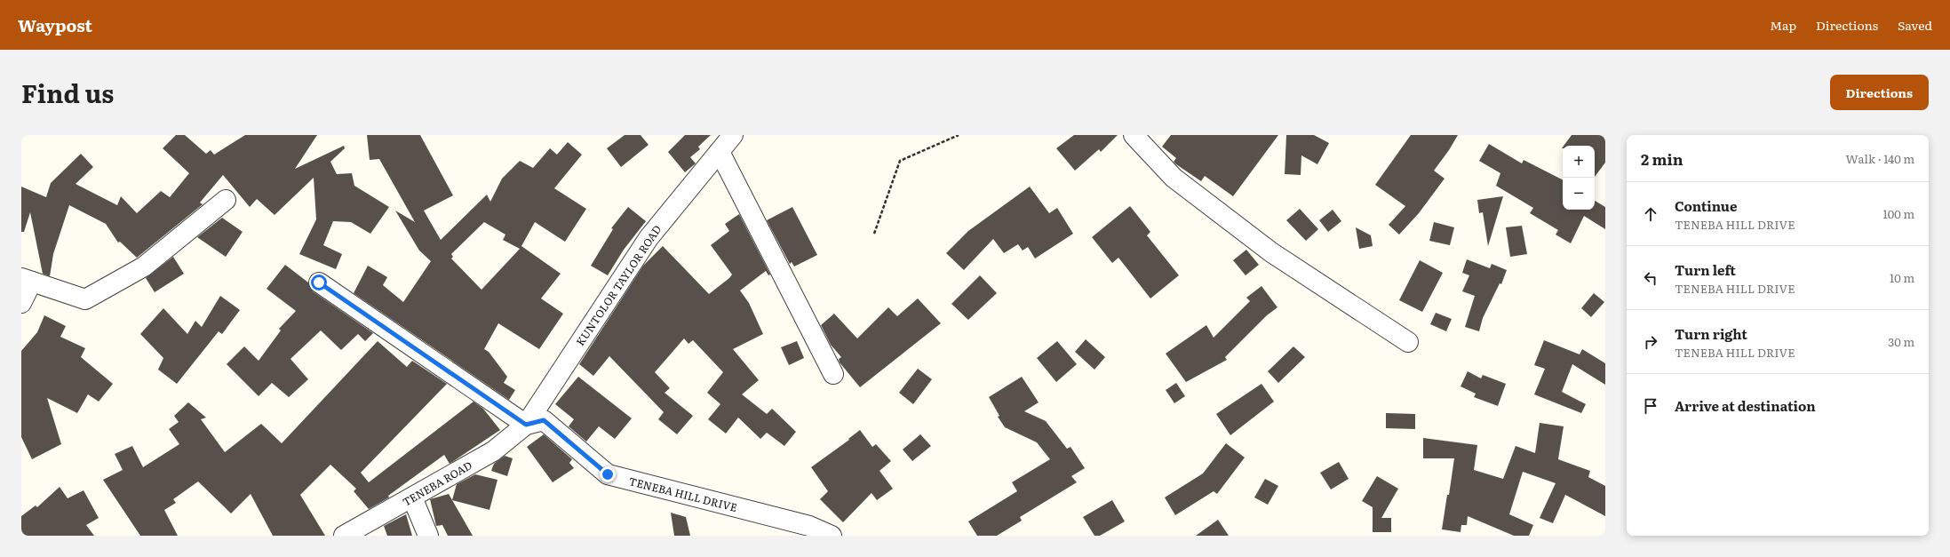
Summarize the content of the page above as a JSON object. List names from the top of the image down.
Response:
{
  "streets": {
    "street": ["KUNTOLOR TAYLOR ROAD", "TENEBA ROAD", "TENEBA HILL DRIVE"]
  },
  "crossings": [
    ["KUNTOLOR TAYLOR ROAD", "TENEBA ROAD"],
    ["KUNTOLOR TAYLOR ROAD", "TENEBA HILL DRIVE"],
    ["TENEBA ROAD", "TENEBA HILL DRIVE"]
  ],
  "page": {
    "header": "Waypost",
    "nav": ["Map", "Directions", "Saved"],
    "title": "Find us",
    "buttons": "Directions",
    "heading": ["2 min", "Walk · 140 m"],
    "map_buttons": ["+", "−"],
    "list": [
      ["Continue", "TENEBA HILL DRIVE", "100 m"],
      ["Turn left", "TENEBA HILL DRIVE", "10 m"],
      ["Turn right", "TENEBA HILL DRIVE", "30 m"],
      "Arrive at destination"
    ]
  }
}
